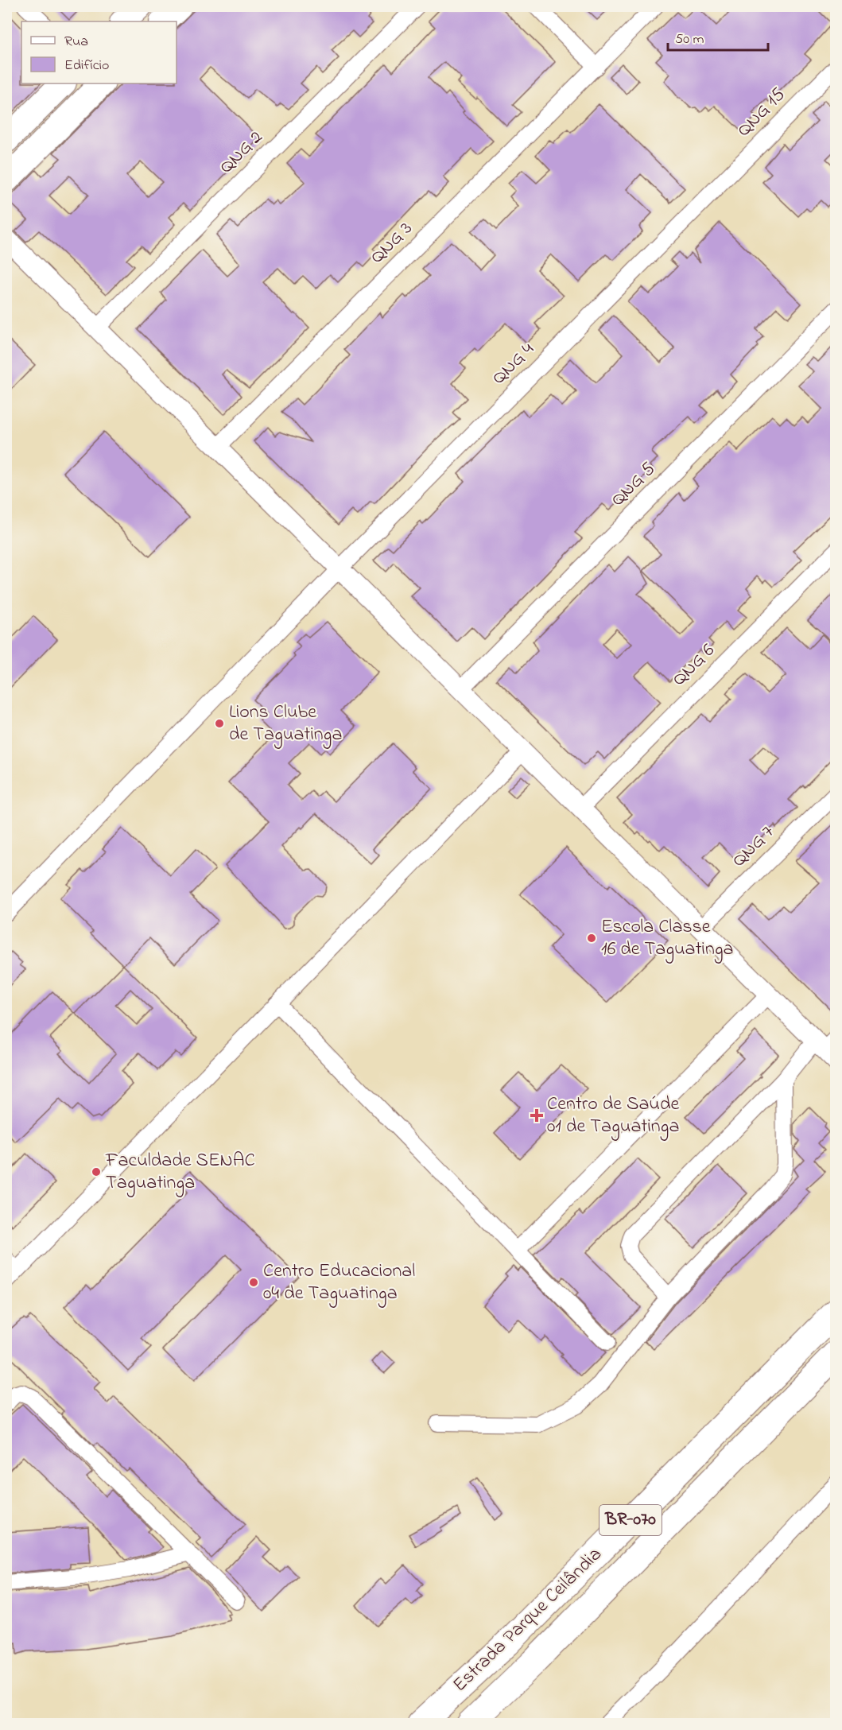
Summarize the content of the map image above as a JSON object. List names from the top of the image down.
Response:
{
  "streets": {
    "highway": ["BR-070", "Estrada Parque Ceilândia"],
    "street": [
      "QNG 15",
      "QNG 2",
      "QNG 3",
      "QNG 4",
      "QNG 5",
      "QNG 6",
      "QNG 7"
    ]
  },
  "crossings": [
    ["QNG 15", "QNG 4"]
  ],
  "places": {
    "other": [
      "Lions Clube de Taguatinga",
      "Escola Classe 16 de Taguatinga",
      "Faculdade SENAC Taguatinga",
      "Centro Educacional 04 de Taguatinga"
    ],
    "health": ["Centro de Saúde 01 de Taguatinga"]
  },
  "legend": ["Rua", "Edifício"],
  "scale_bar": "50 m"
}
